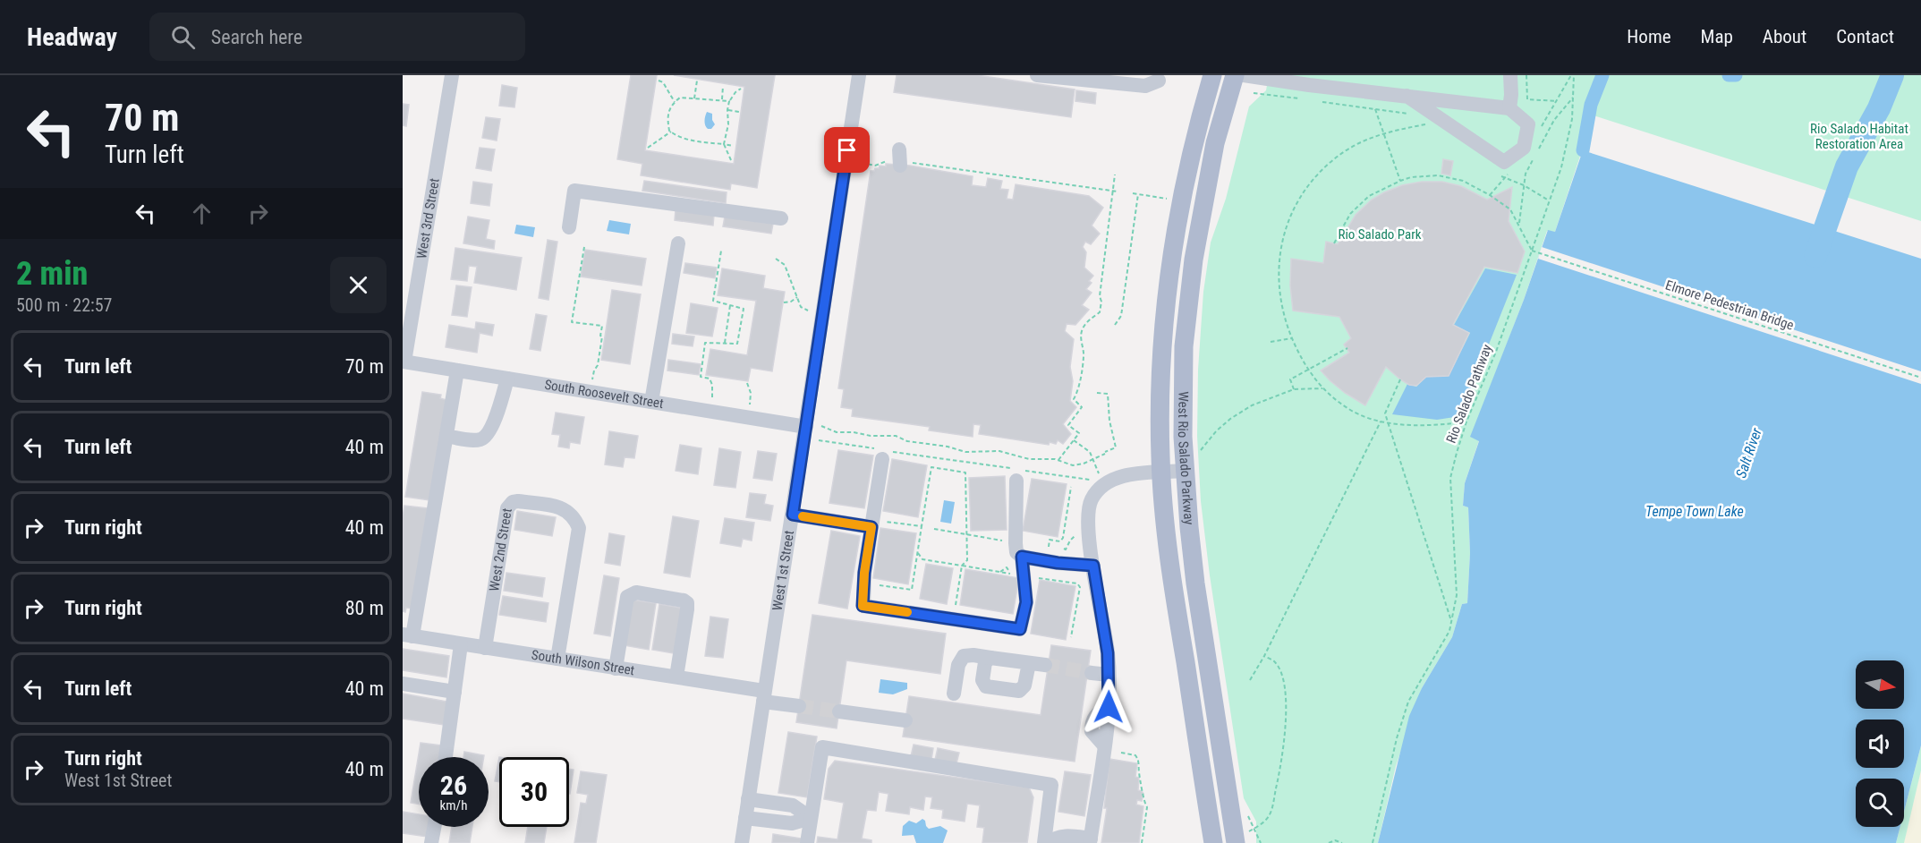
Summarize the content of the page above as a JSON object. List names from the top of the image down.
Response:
{
  "streets": {
    "main road": ["West Rio Salado Parkway"],
    "street": [
      "West 3rd Street",
      "South Roosevelt Street",
      "West 2nd Street",
      "West 1st Street",
      "South Wilson Street"
    ],
    "path": ["Elmore Pedestrian Bridge", "Rio Salado Pathway"]
  },
  "crossings": [
    ["West 3rd Street", "South Roosevelt Street"],
    ["Elmore Pedestrian Bridge", "Rio Salado Pathway"],
    ["South Roosevelt Street", "West 1st Street"],
    ["West 2nd Street", "South Wilson Street"],
    ["West 1st Street", "South Wilson Street"]
  ],
  "water": ["Salt River", "Tempe Town Lake"],
  "parks": ["Rio Salado Habitat Restoration Area", "Rio Salado Park"],
  "north": "right",
  "page": {
    "header": "Headway",
    "search": "Search here",
    "nav": [
      "Home",
      "Map",
      "About",
      "Contact"
    ],
    "turn": ["70 m", "Turn left"],
    "heading": ["2 min", "500 m · 22:57"],
    "list": [
      {
        "name": "Turn left",
        "value": "70 m"
      },
      {
        "name": "Turn left",
        "value": "40 m"
      },
      {
        "name": "Turn right",
        "value": "40 m"
      },
      {
        "name": "Turn right",
        "value": "80 m"
      },
      {
        "name": "Turn left",
        "value": "40 m"
      },
      {
        "name": "Turn right",
        "note": "West 1st Street",
        "value": "40 m"
      }
    ],
    "speed": "26 km/h",
    "limit": "30"
  }
}
